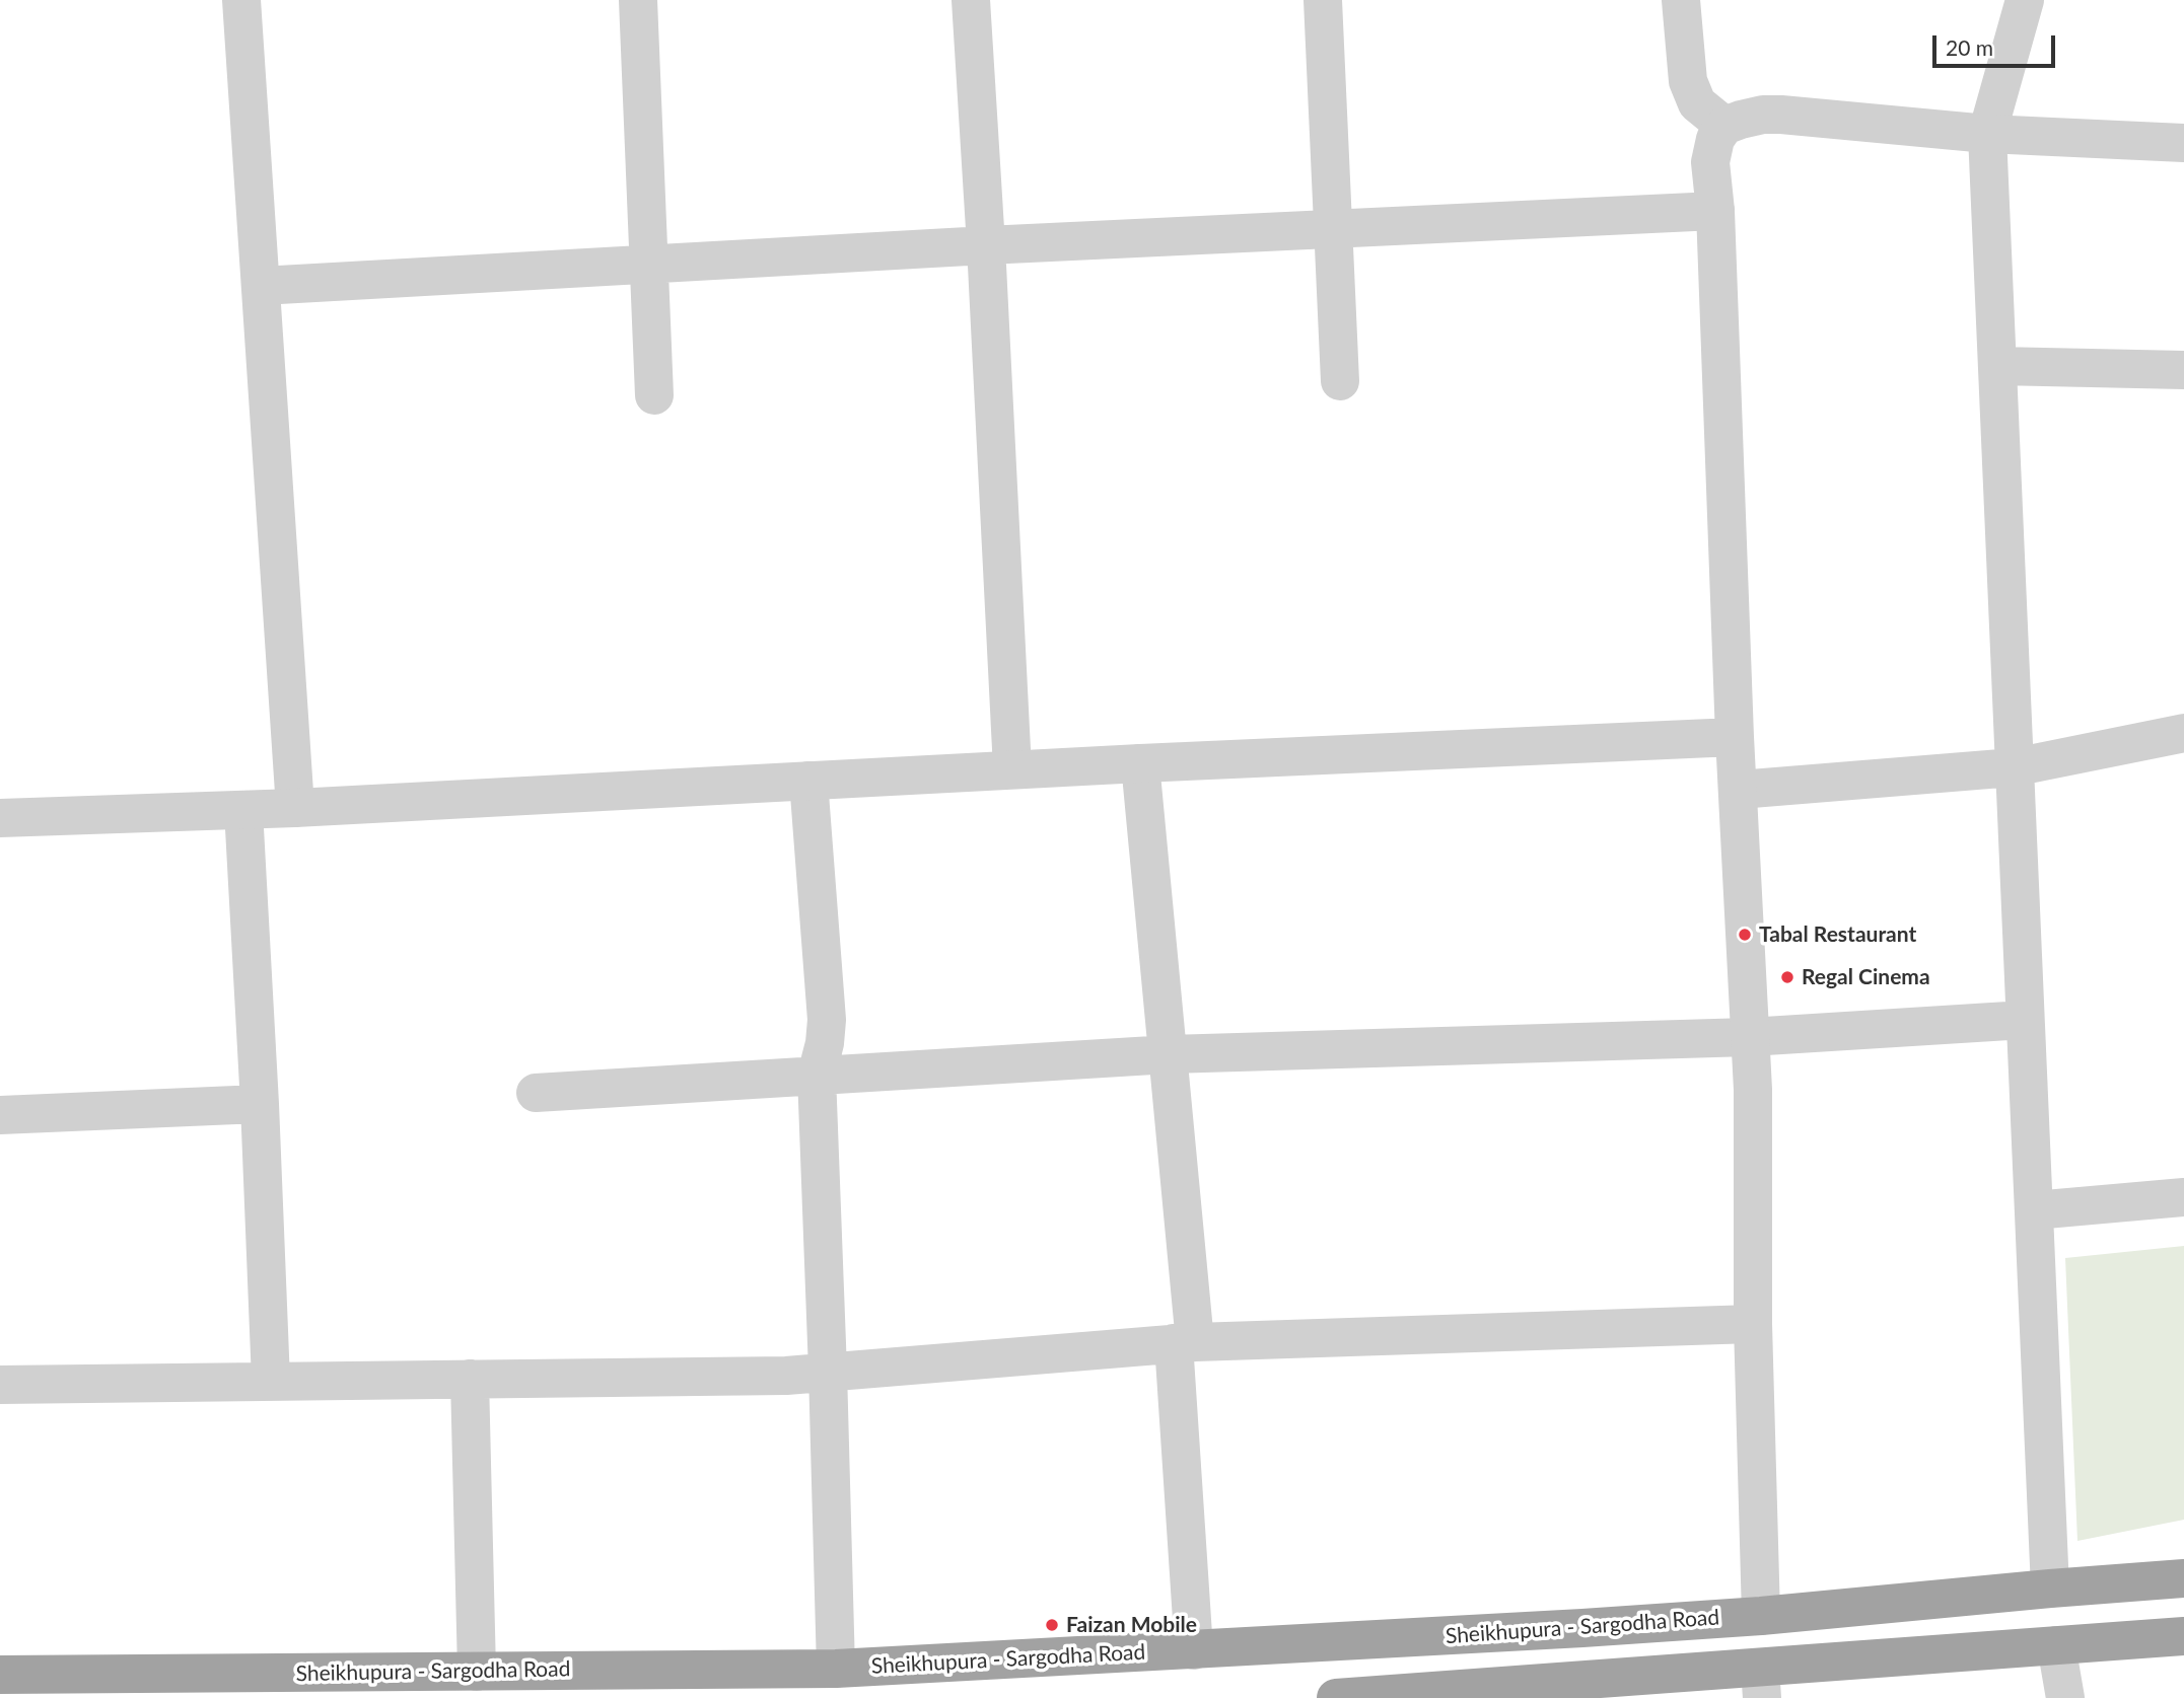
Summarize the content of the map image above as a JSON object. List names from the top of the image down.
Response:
{
  "streets": {
    "highway": ["Sheikhupura - Sargodha Road"]
  },
  "places": ["Tabal Restaurant", "Regal Cinema", "Faizan Mobile"],
  "scale_bar": "20 m"
}
